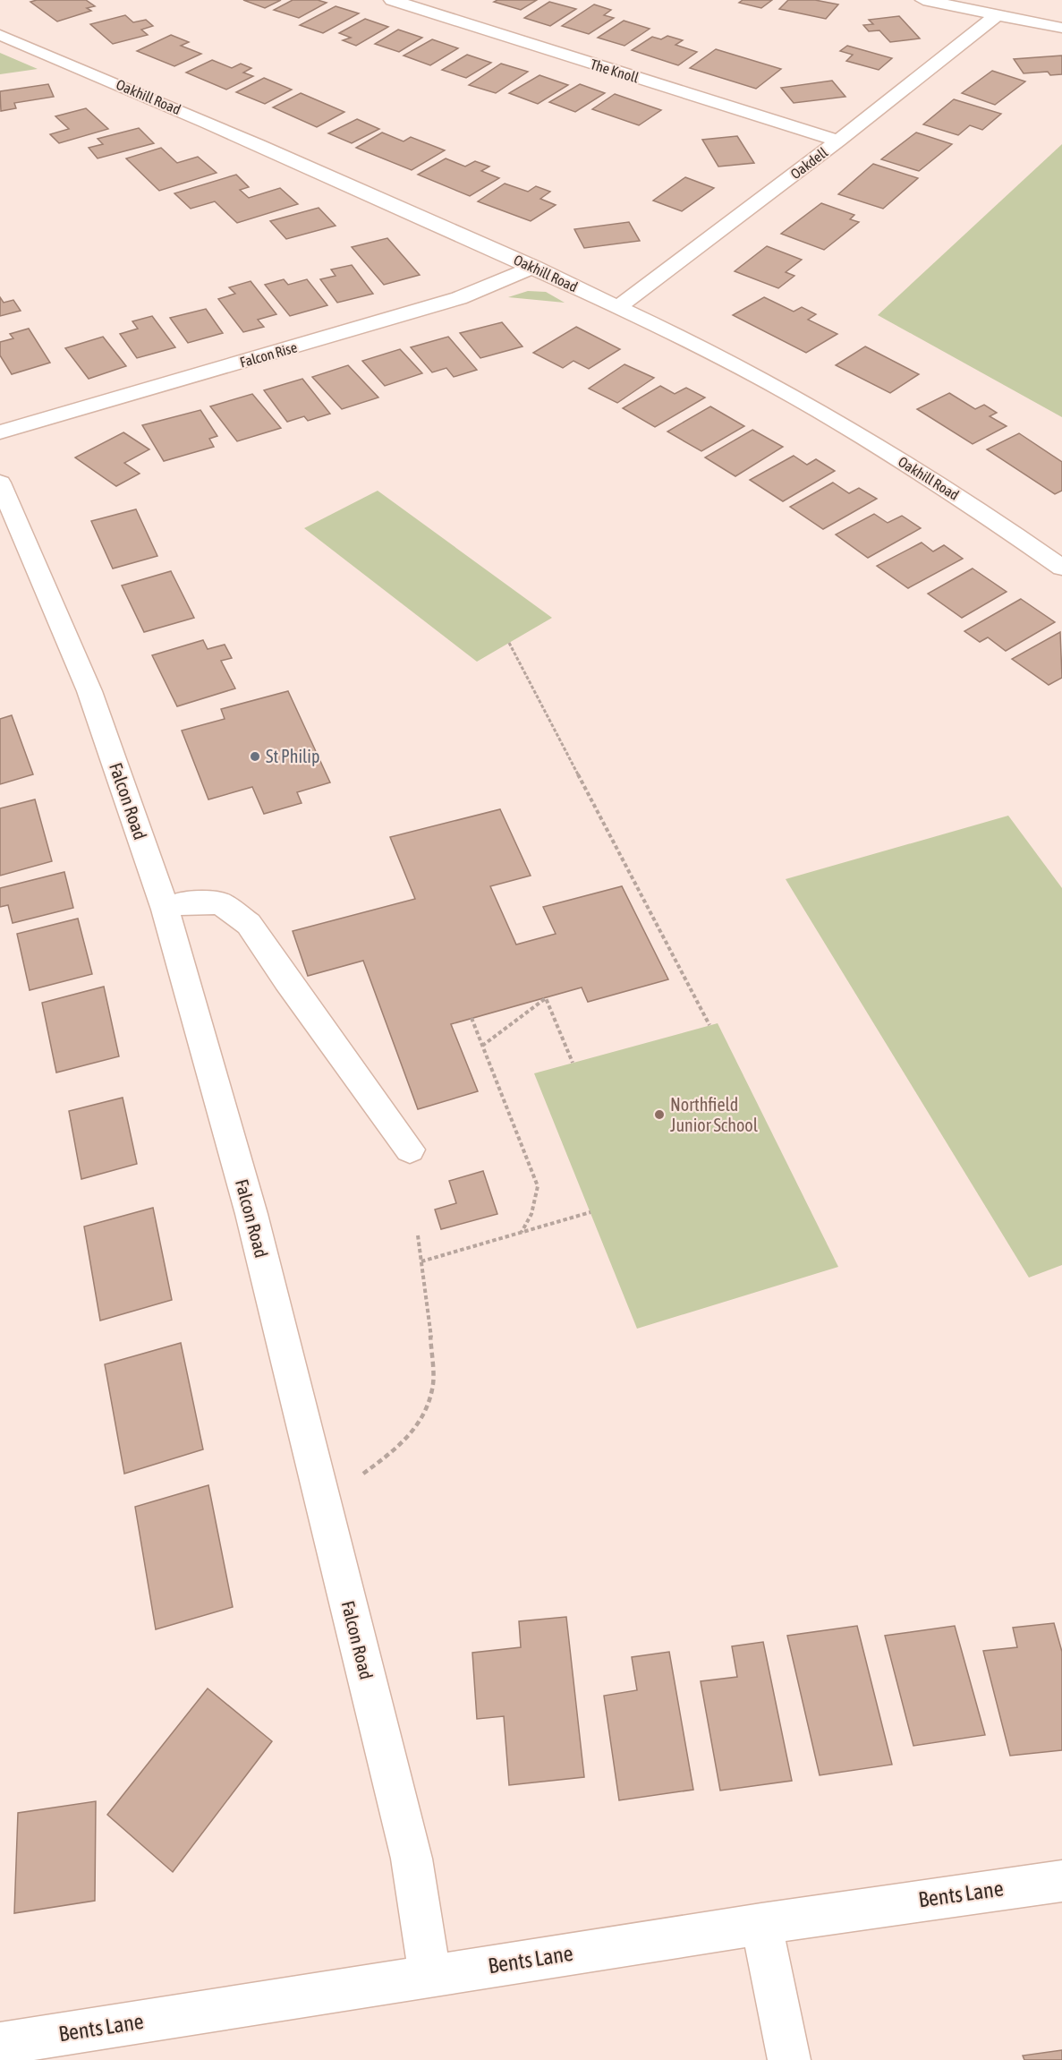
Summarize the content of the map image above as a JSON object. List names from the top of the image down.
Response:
{
  "streets": {
    "street": [
      "The Knoll",
      "Oakhill Road",
      "Oakdell",
      "Falcon Rise",
      "Falcon Road",
      "Bents Lane"
    ]
  },
  "crossings": [
    ["The Knoll", "Oakdell"],
    ["Oakhill Road", "Oakdell"],
    ["Oakhill Road", "Falcon Rise"],
    ["Falcon Road", "Bents Lane"]
  ],
  "places": ["St Philip", "Northfield Junior School"]
}
